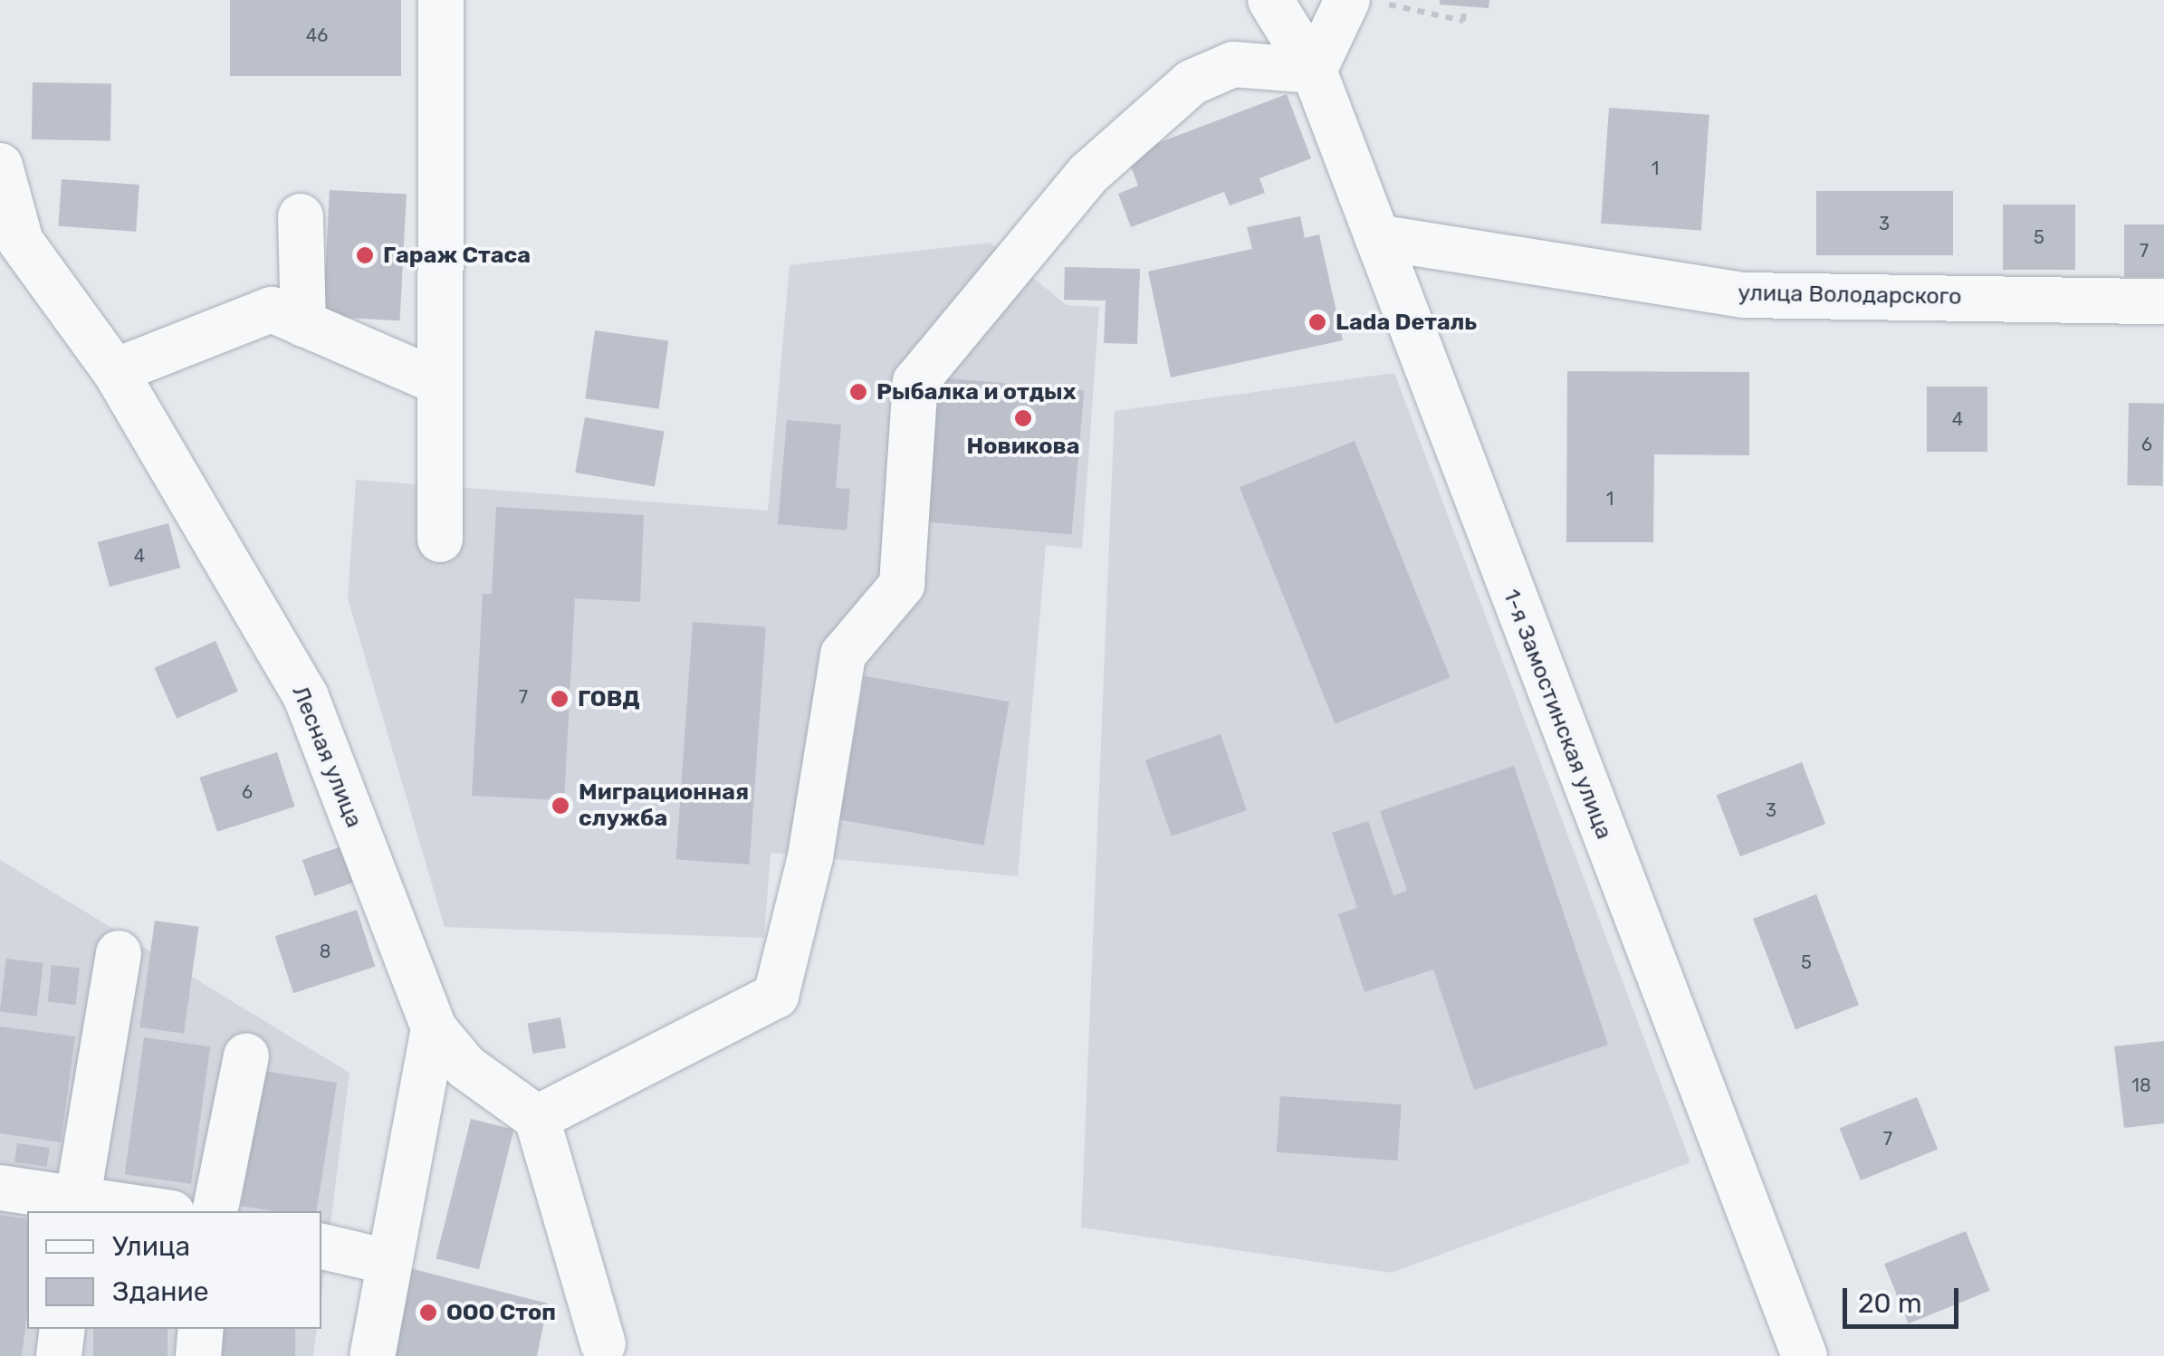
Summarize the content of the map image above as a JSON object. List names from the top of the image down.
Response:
{
  "streets": {
    "street": ["улица Володарского", "1-я Замостинская улица", "Лесная улица"]
  },
  "crossings": [
    ["улица Володарского", "1-я Замостинская улица"]
  ],
  "places": [
    "Гараж Стаса",
    "Lada Dеталь",
    "Рыбалка и отдых",
    "Новикова",
    "ГОВД",
    "Миграционная служба",
    "ООО Стоп"
  ],
  "house_numbers": [
    "46",
    "1",
    "3",
    "5",
    "7",
    "4",
    "6",
    "1",
    "4",
    "7",
    "6",
    "3",
    "8",
    "5",
    "18",
    "7"
  ],
  "legend": ["Улица", "Здание"],
  "scale_bar": "20 m"
}
